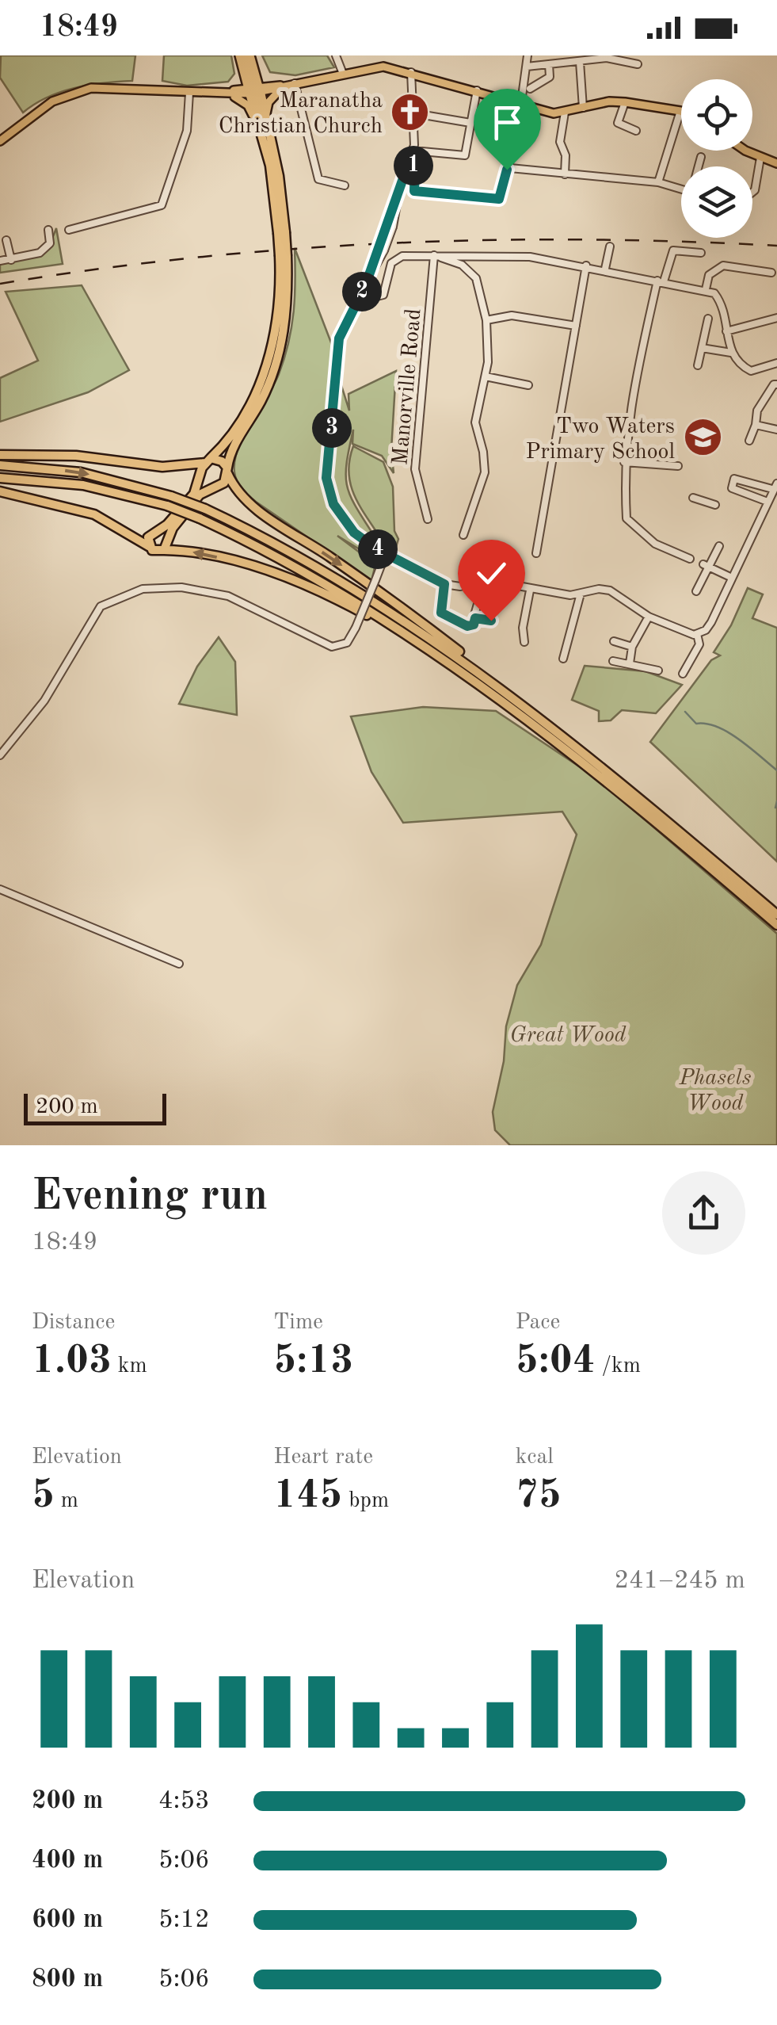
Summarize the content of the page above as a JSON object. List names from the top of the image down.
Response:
{
  "streets": {
    "street": ["Manorville Road"]
  },
  "parks": ["Great Wood", "Phasels Wood"],
  "places": {
    "church": ["Maranatha Christian Church"],
    "school or university": ["Two Waters Primary School"]
  },
  "scale_bar": "200 m",
  "page": {
    "status": "18:49",
    "pins": [
      "1",
      "2",
      "3",
      "4"
    ],
    "scale": "200 m",
    "heading": ["Evening run", "18:49"],
    "stats": [
      ["Distance", "1.03 km"],
      ["Time", "5:13"],
      ["Pace", "5:04 /km"],
      ["Elevation", "5 m"],
      ["Heart rate", "145 bpm"],
      ["kcal", "75"]
    ],
    "chart": ["Elevation", "241–245 m"],
    "list": [
      {
        "name": "200 m",
        "note": "4:53"
      },
      {
        "name": "400 m",
        "note": "5:06"
      },
      {
        "name": "600 m",
        "note": "5:12"
      },
      {
        "name": "800 m",
        "note": "5:06"
      }
    ]
  }
}
